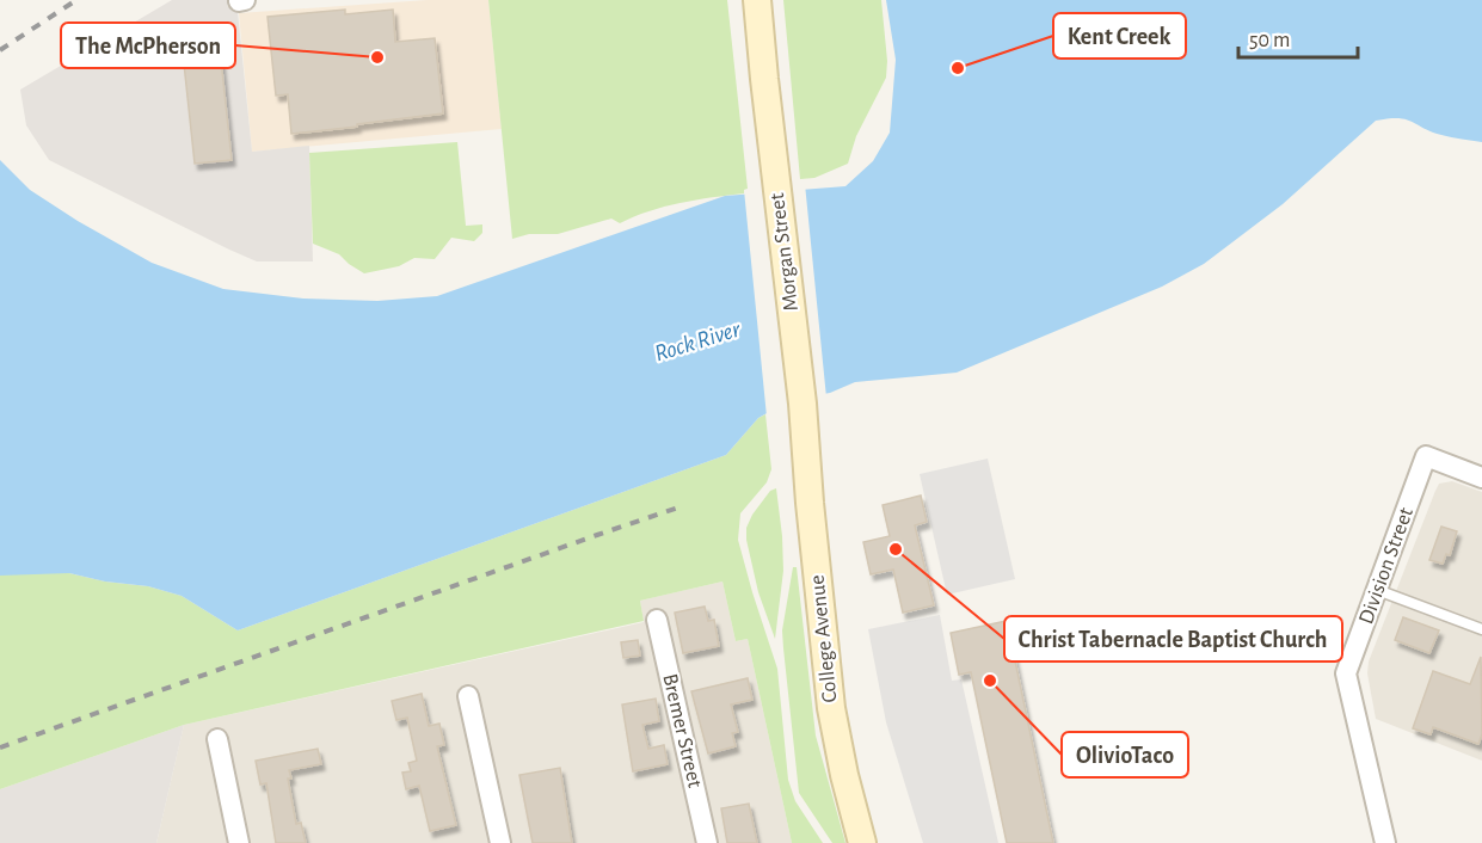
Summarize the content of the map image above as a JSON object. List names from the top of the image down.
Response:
{
  "streets": {
    "main road": ["Morgan Street", "College Avenue"],
    "street": ["Division Street", "Bremer Street"]
  },
  "crossings": [
    ["Morgan Street", "College Avenue"]
  ],
  "water": ["Rock River"],
  "places": [
    "The McPherson",
    "Kent Creek",
    "Christ Tabernacle Baptist Church",
    "OlivioTaco"
  ],
  "scale_bar": "50 m"
}
